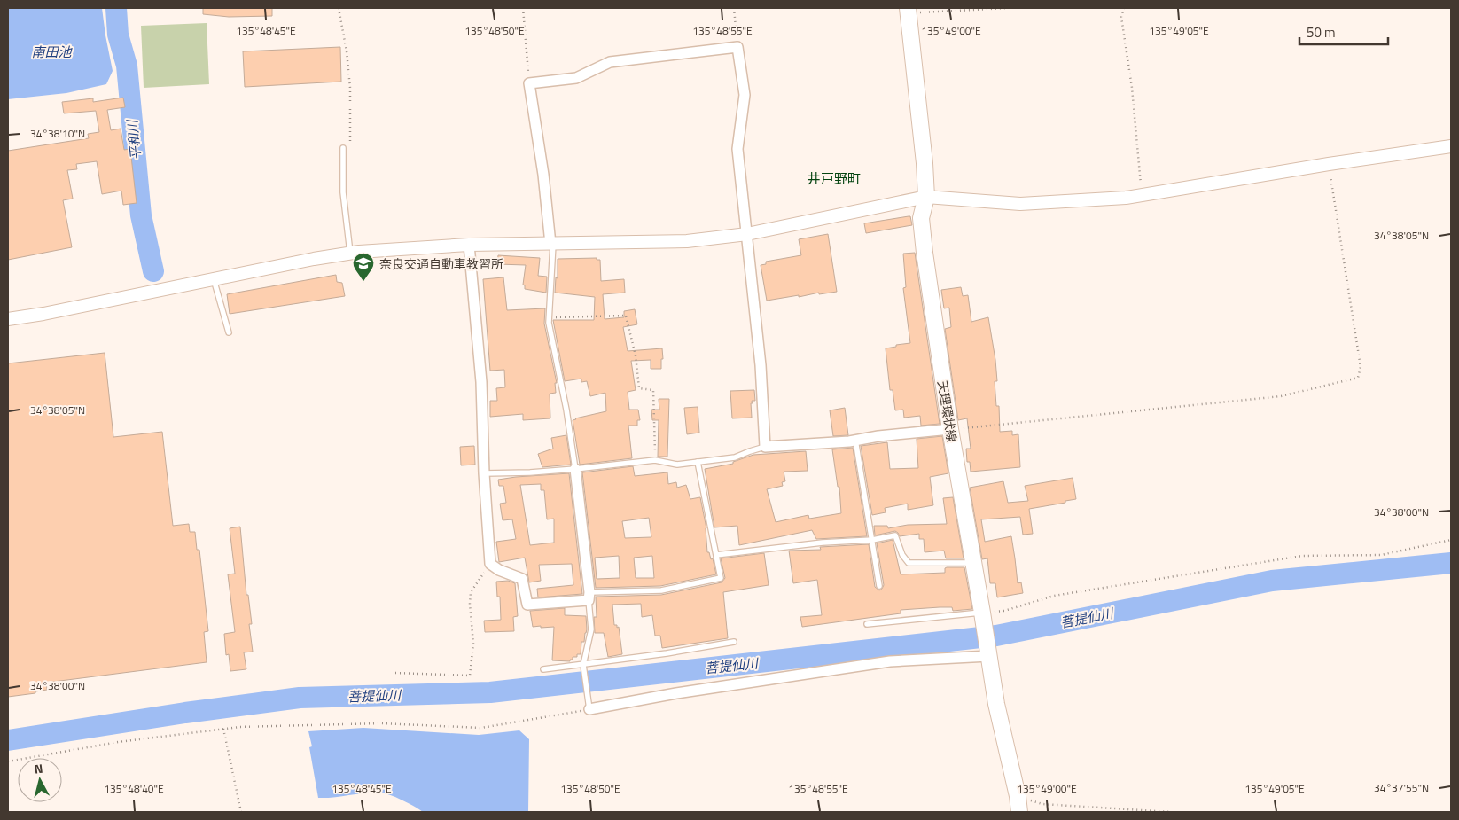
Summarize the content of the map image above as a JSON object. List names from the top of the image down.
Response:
{
  "streets": {
    "main road": ["天理環状線"]
  },
  "districts": ["井戸野町"],
  "water": ["南田池", "平和川", "菩提仙川"],
  "places": {
    "school or university": ["奈良交通自動車教習所"]
  },
  "scale_bar": "50 m",
  "north": "top",
  "coordinates": [
    "135°48'45\"E",
    "135°48'50\"E",
    "135°48'55\"E",
    "135°49'00\"E",
    "135°49'05\"E",
    "34°38'10\"N",
    "34°38'05\"N",
    "34°38'00\"N",
    "34°37'55\"N",
    "135°48'40\"E"
  ]
}
